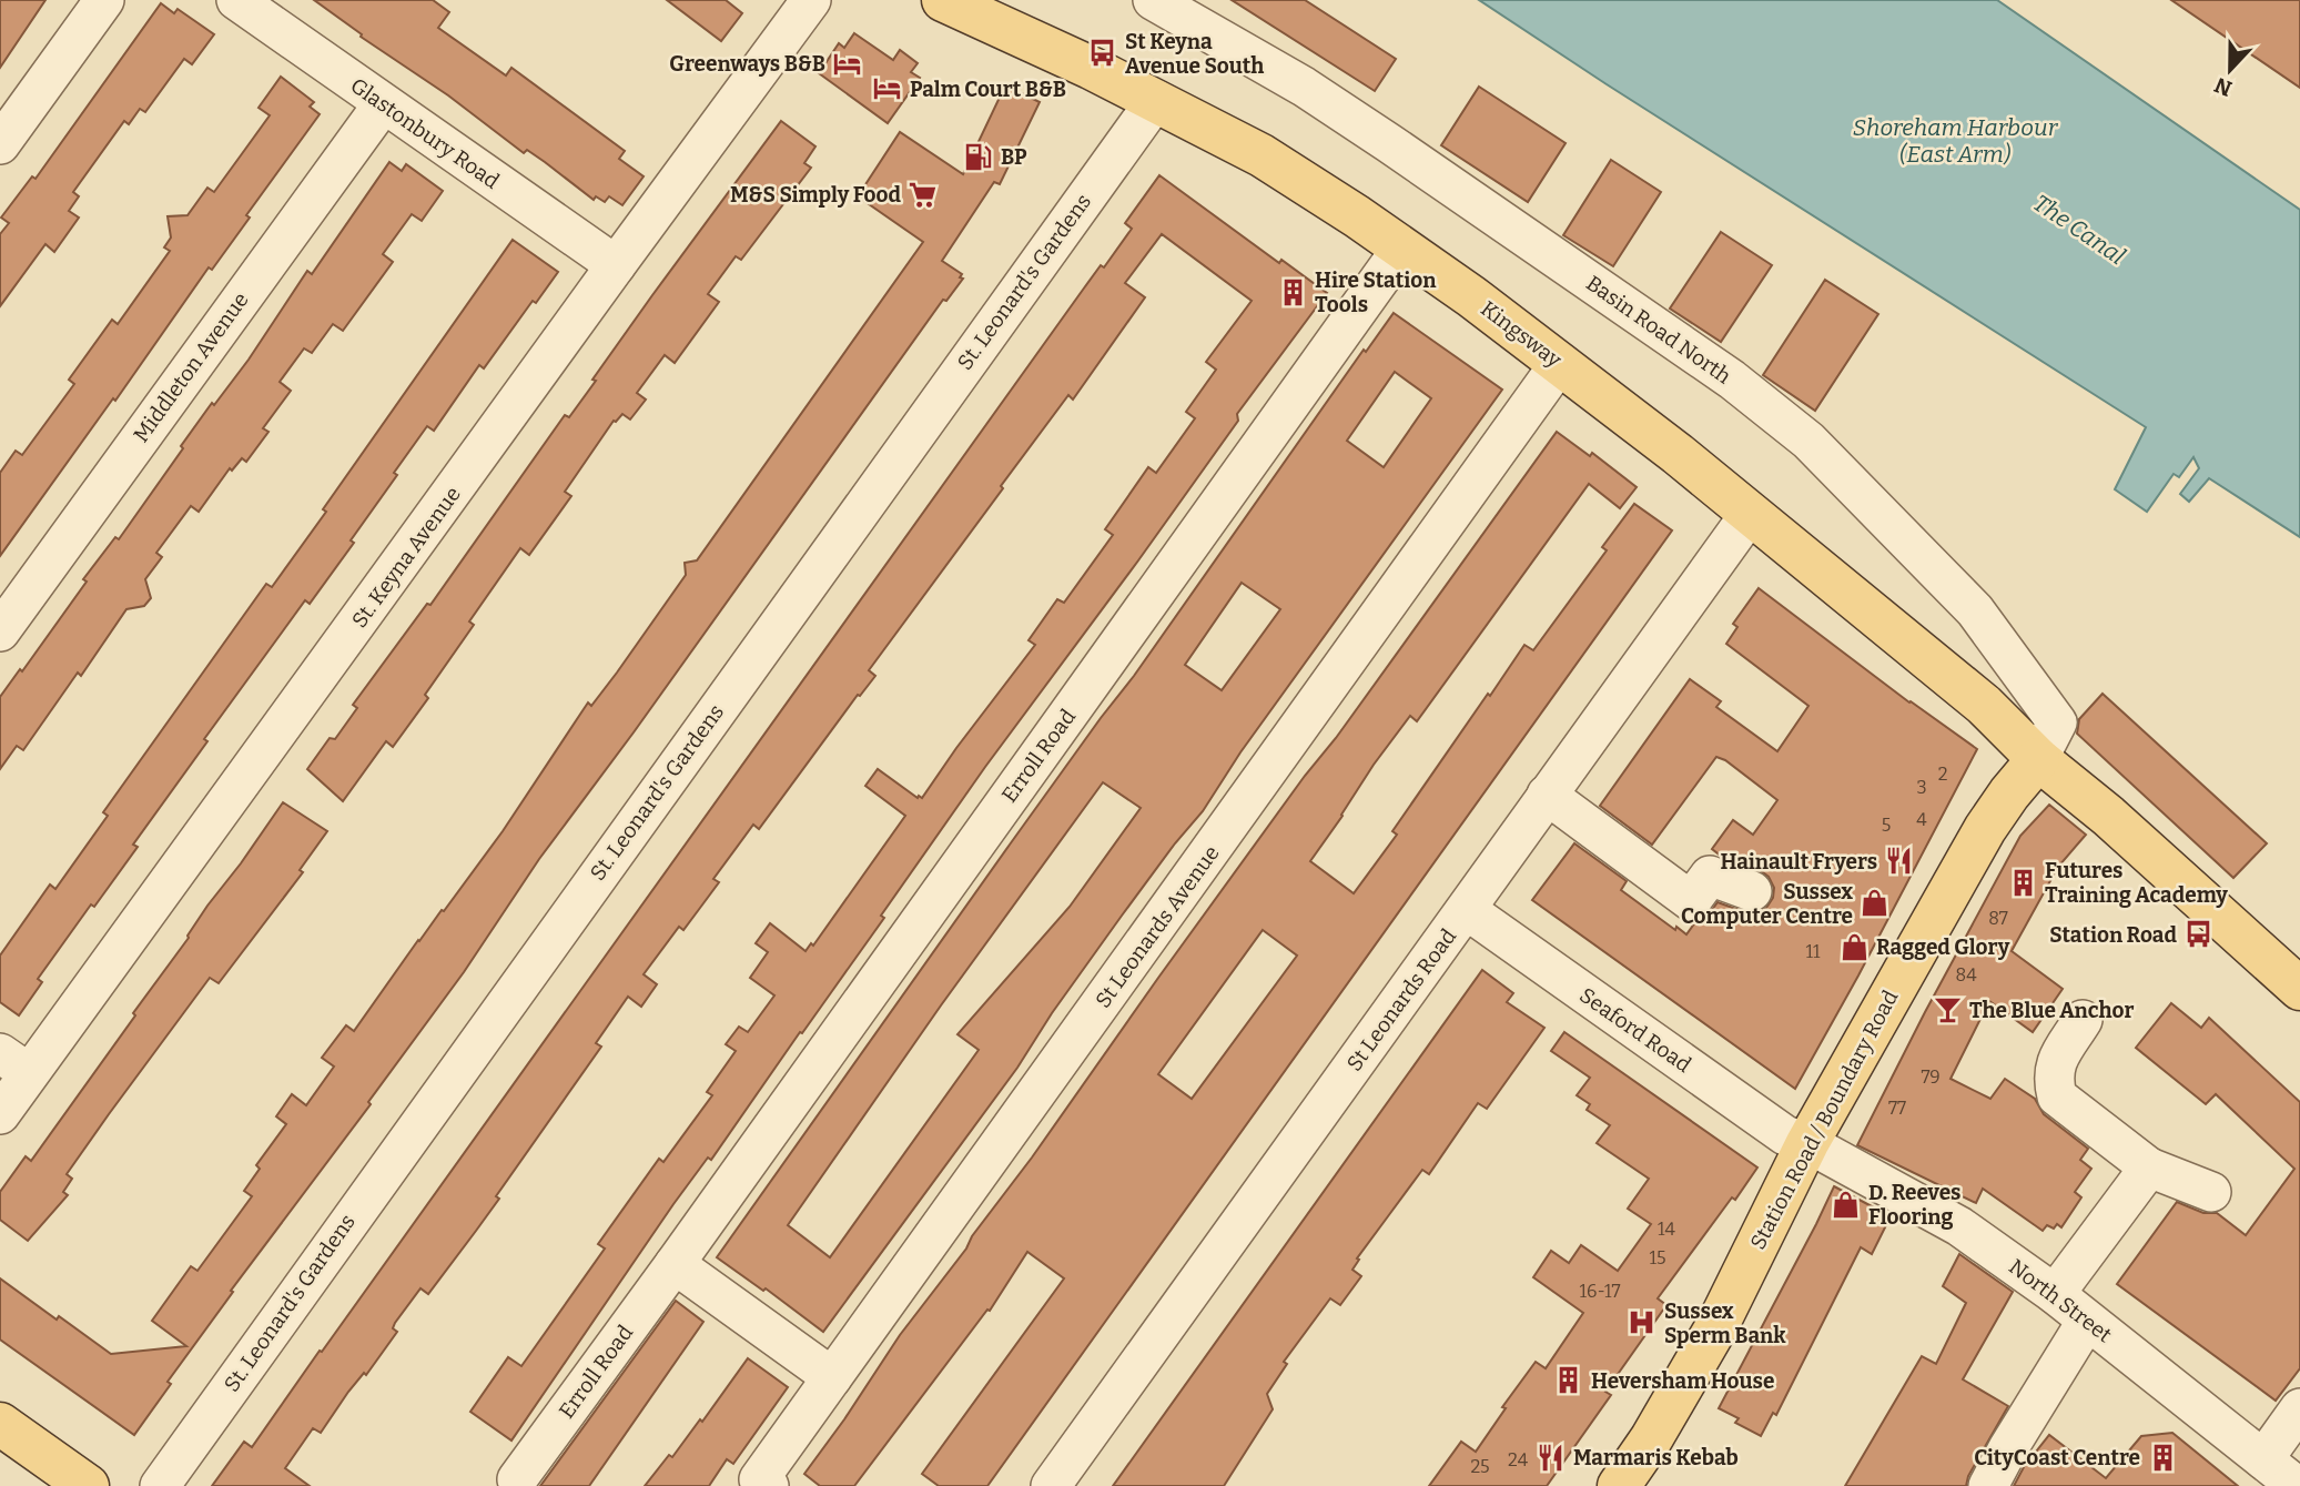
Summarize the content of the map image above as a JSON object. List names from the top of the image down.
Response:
{
  "streets": {
    "main road": ["Kingsway", "Station Road / Boundary Road"],
    "street": [
      "Glastonbury Road",
      "St. Leonard's Gardens",
      "Basin Road North",
      "Middleton Avenue",
      "St. Keyna Avenue",
      "Erroll Road",
      "St Leonards Avenue",
      "St Leonards Road",
      "Seaford Road",
      "North Street"
    ]
  },
  "crossings": [
    ["Glastonbury Road", "Middleton Avenue"],
    ["Glastonbury Road", "St. Keyna Avenue"],
    ["St. Leonard's Gardens", "Kingsway"],
    ["Basin Road North", "Kingsway"],
    ["Basin Road North", "Station Road / Boundary Road"],
    ["Kingsway", "Erroll Road"],
    ["Kingsway", "St Leonards Avenue"],
    ["Kingsway", "St Leonards Road"],
    ["Kingsway", "Station Road / Boundary Road"],
    ["St Leonards Road", "Seaford Road"],
    ["Seaford Road", "Station Road / Boundary Road"],
    ["Seaford Road", "North Street"],
    ["Station Road / Boundary Road", "North Street"]
  ],
  "water": ["Shoreham Harbour (East Arm)", "The Canal"],
  "places": {
    "bus stop": ["St Keyna Avenue South", "Station Road"],
    "hotel": ["Greenways B&B", "Palm Court B&B"],
    "fuel station": ["BP"],
    "supermarket": ["M&S Simply Food"],
    "building": [
      "Hire Station Tools",
      "Futures Training Academy",
      "Heversham House",
      "CityCoast Centre"
    ],
    "restaurant": ["Hainault Fryers", "Marmaris Kebab"],
    "shop": ["Sussex Computer Centre", "Ragged Glory", "D. Reeves Flooring"],
    "bar": ["The Blue Anchor"],
    "hospital": ["Sussex Sperm Bank"]
  },
  "house_numbers": [
    "2",
    "3",
    "4",
    "5",
    "87",
    "11",
    "84",
    "79",
    "77",
    "14",
    "15",
    "16-17",
    "24",
    "25"
  ],
  "north": "bottom"
}
